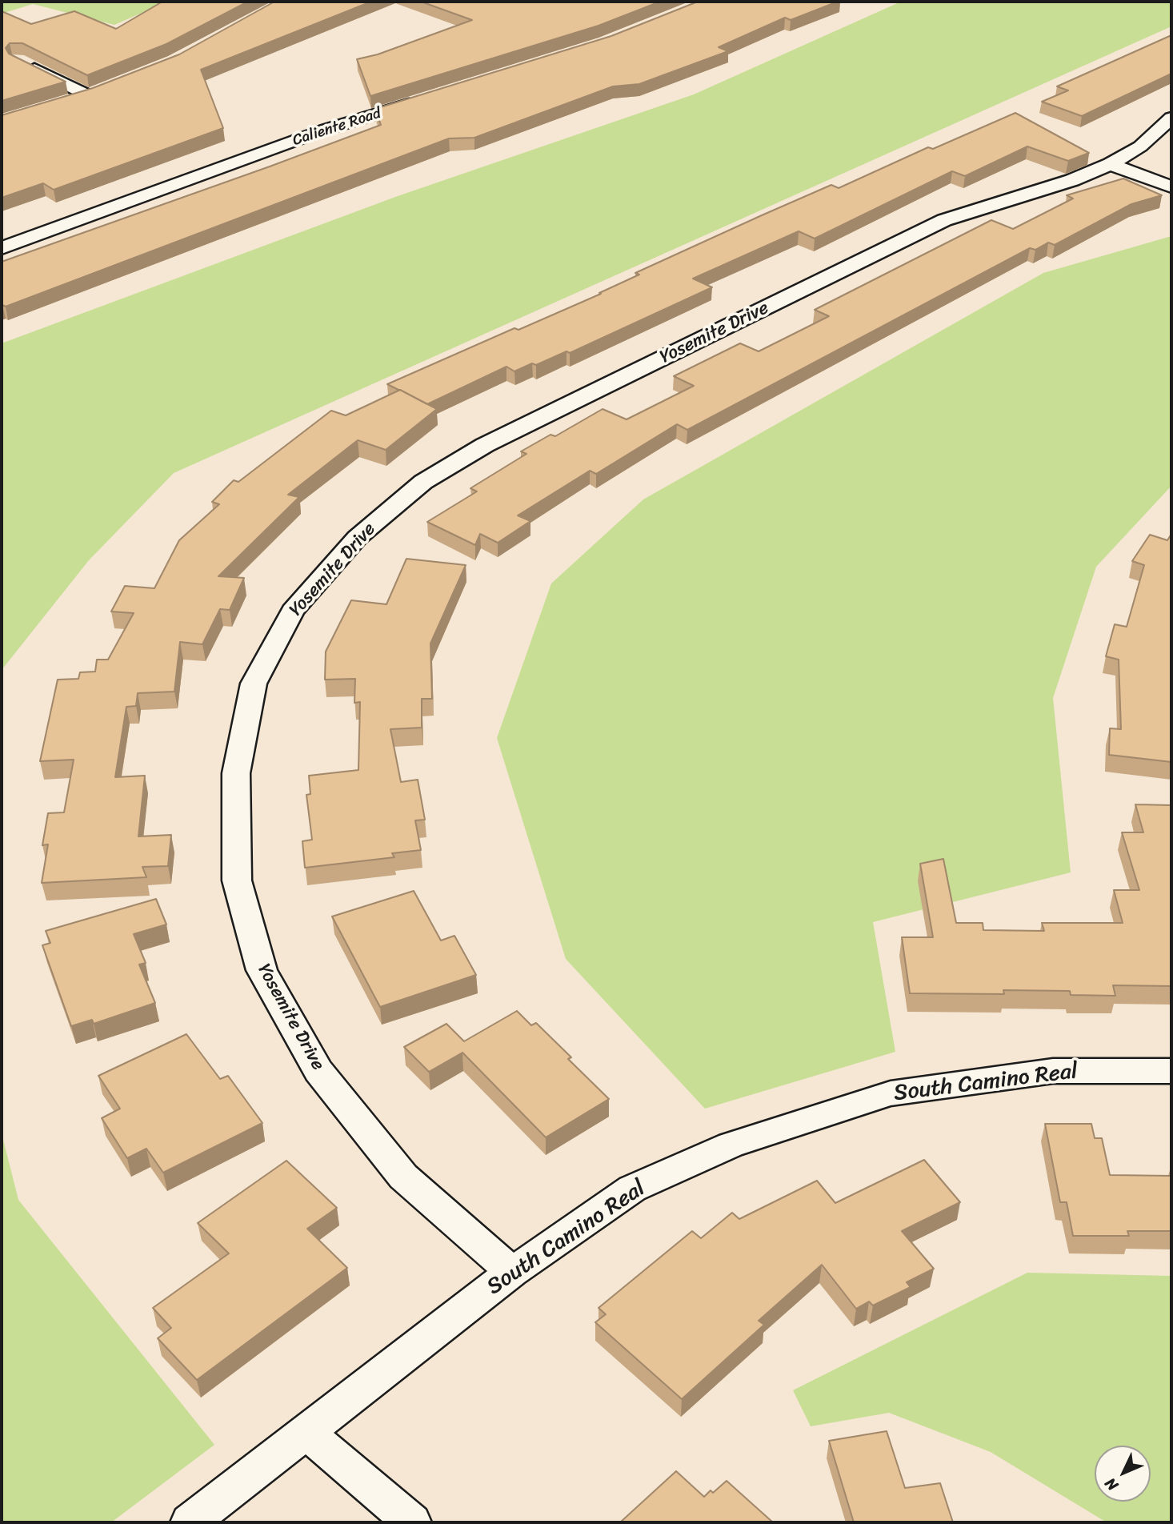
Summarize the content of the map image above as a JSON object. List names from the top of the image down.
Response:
{
  "streets": {
    "street": ["Caliente Road", "Yosemite Drive", "South Camino Real"]
  },
  "crossings": [
    ["Yosemite Drive", "South Camino Real"]
  ],
  "north": "bottom left"
}
